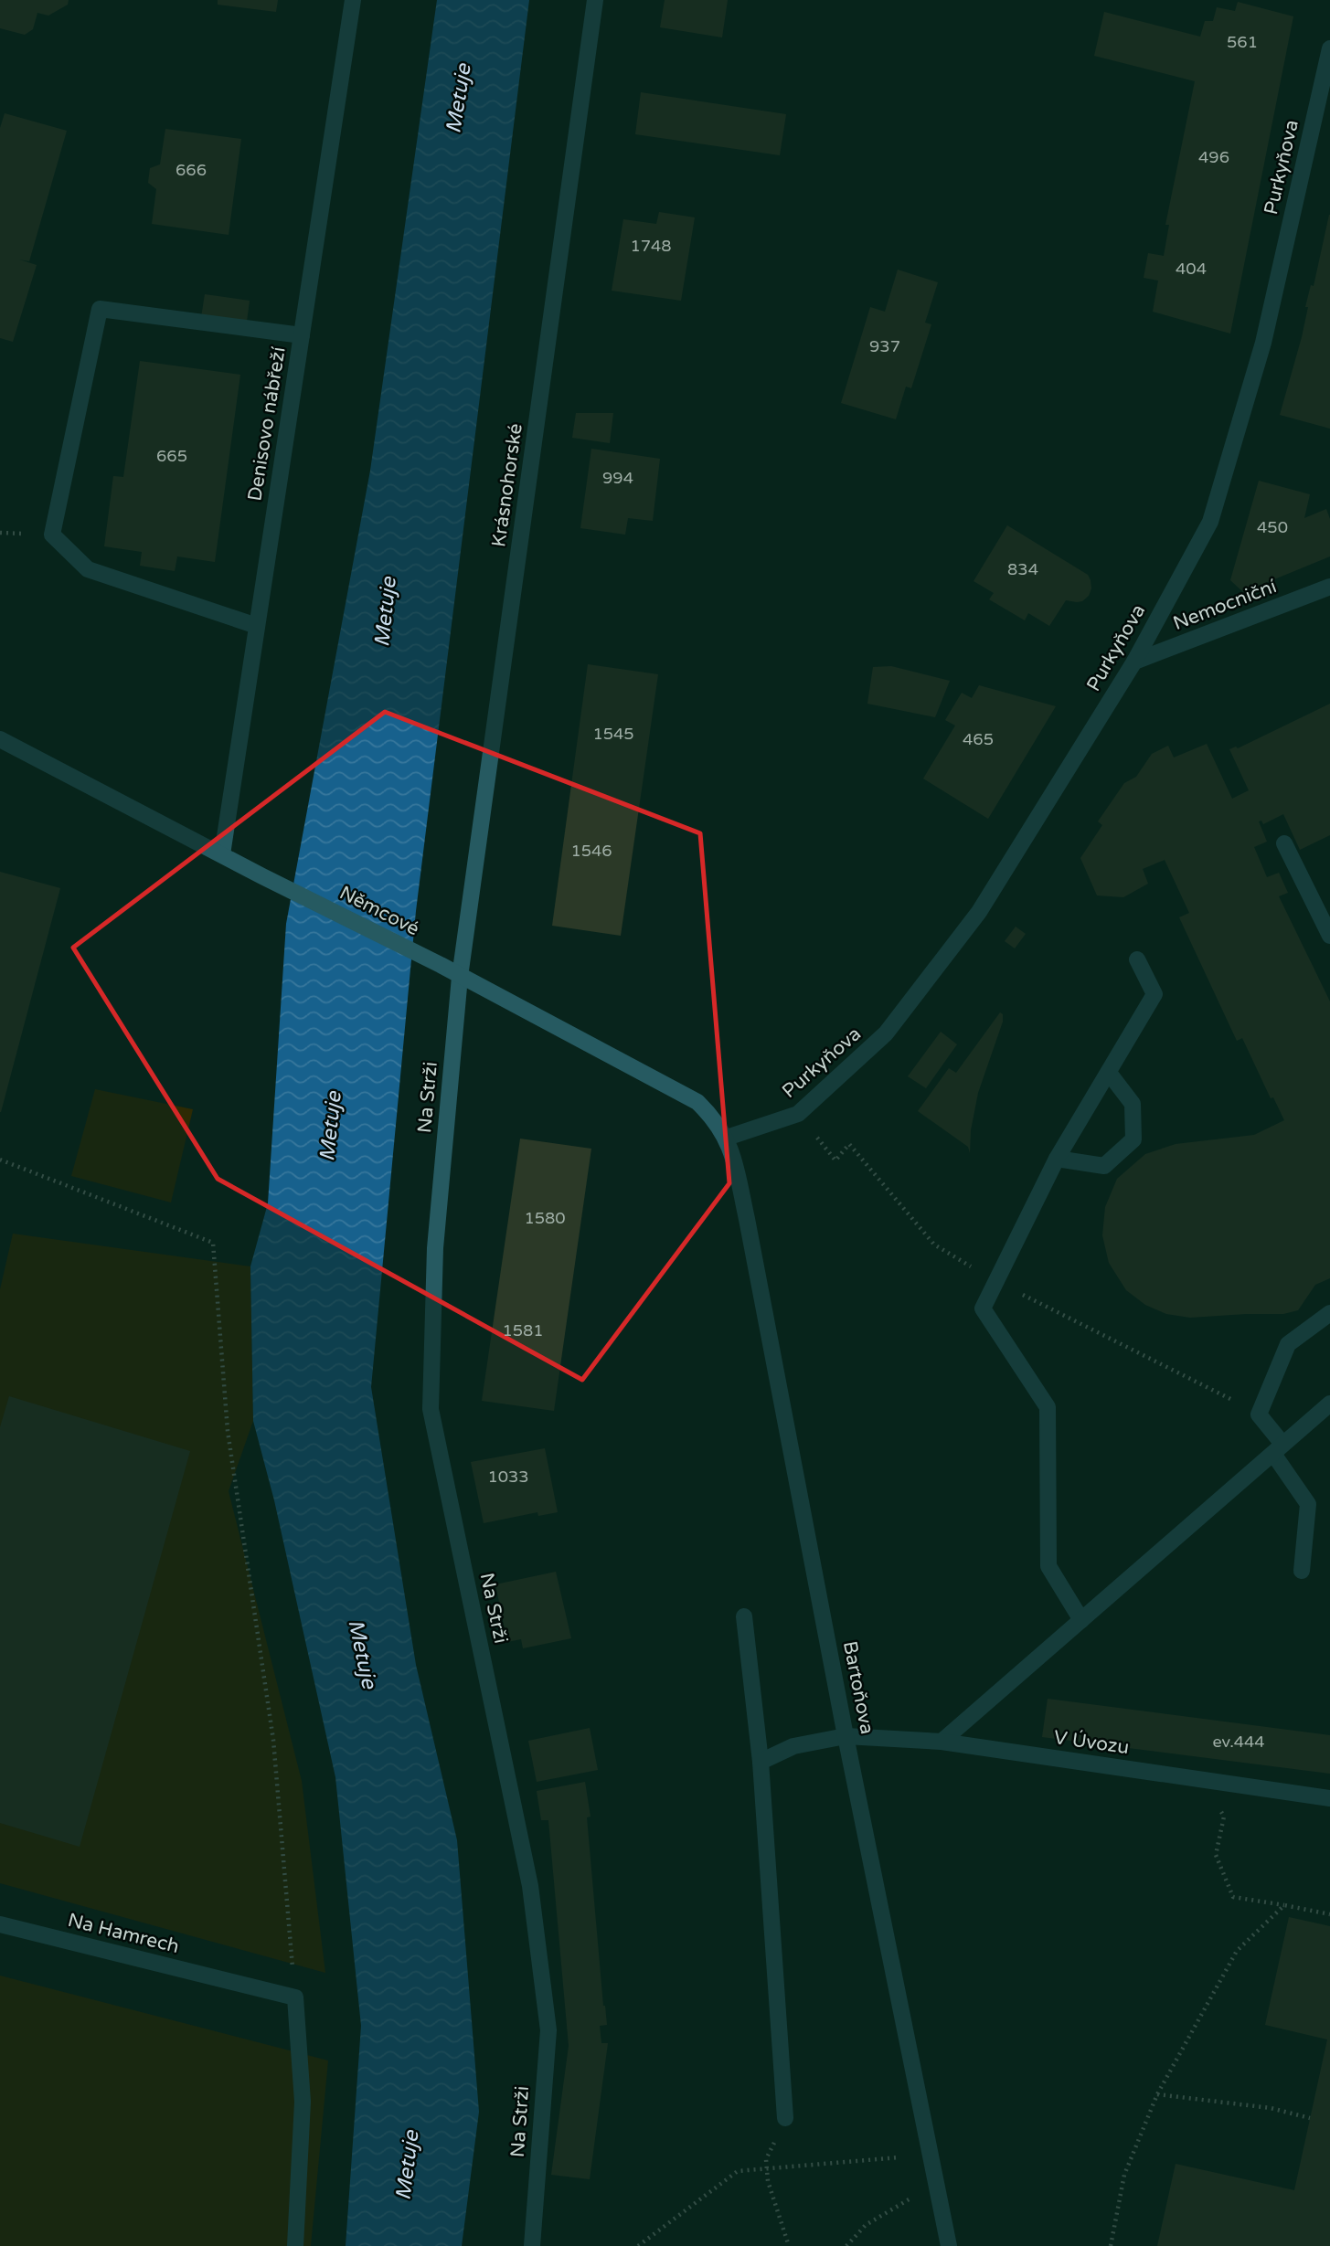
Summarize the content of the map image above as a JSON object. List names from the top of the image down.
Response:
{
  "streets": {
    "street": [
      "Purkyňova",
      "Denisovo nábřeží",
      "Krásnohorské",
      "Nemocniční",
      "Němcové",
      "Na Strži",
      "Bartoňova",
      "V Úvozu",
      "Na Hamrech"
    ]
  },
  "crossings": [
    ["Purkyňova", "Nemocniční"],
    ["Purkyňova", "Němcové"],
    ["Purkyňova", "Bartoňova"],
    ["Denisovo nábřeží", "Němcové"],
    ["Krásnohorské", "Němcové"],
    ["Krásnohorské", "Na Strži"],
    ["Němcové", "Na Strži"],
    ["Němcové", "Bartoňova"],
    ["Bartoňova", "V Úvozu"]
  ],
  "water": ["Metuje"],
  "house_numbers": [
    "561",
    "496",
    "666",
    "1748",
    "404",
    "937",
    "665",
    "994",
    "450",
    "834",
    "1545",
    "465",
    "1546",
    "1580",
    "1581",
    "1033",
    "ev.444"
  ]
}
